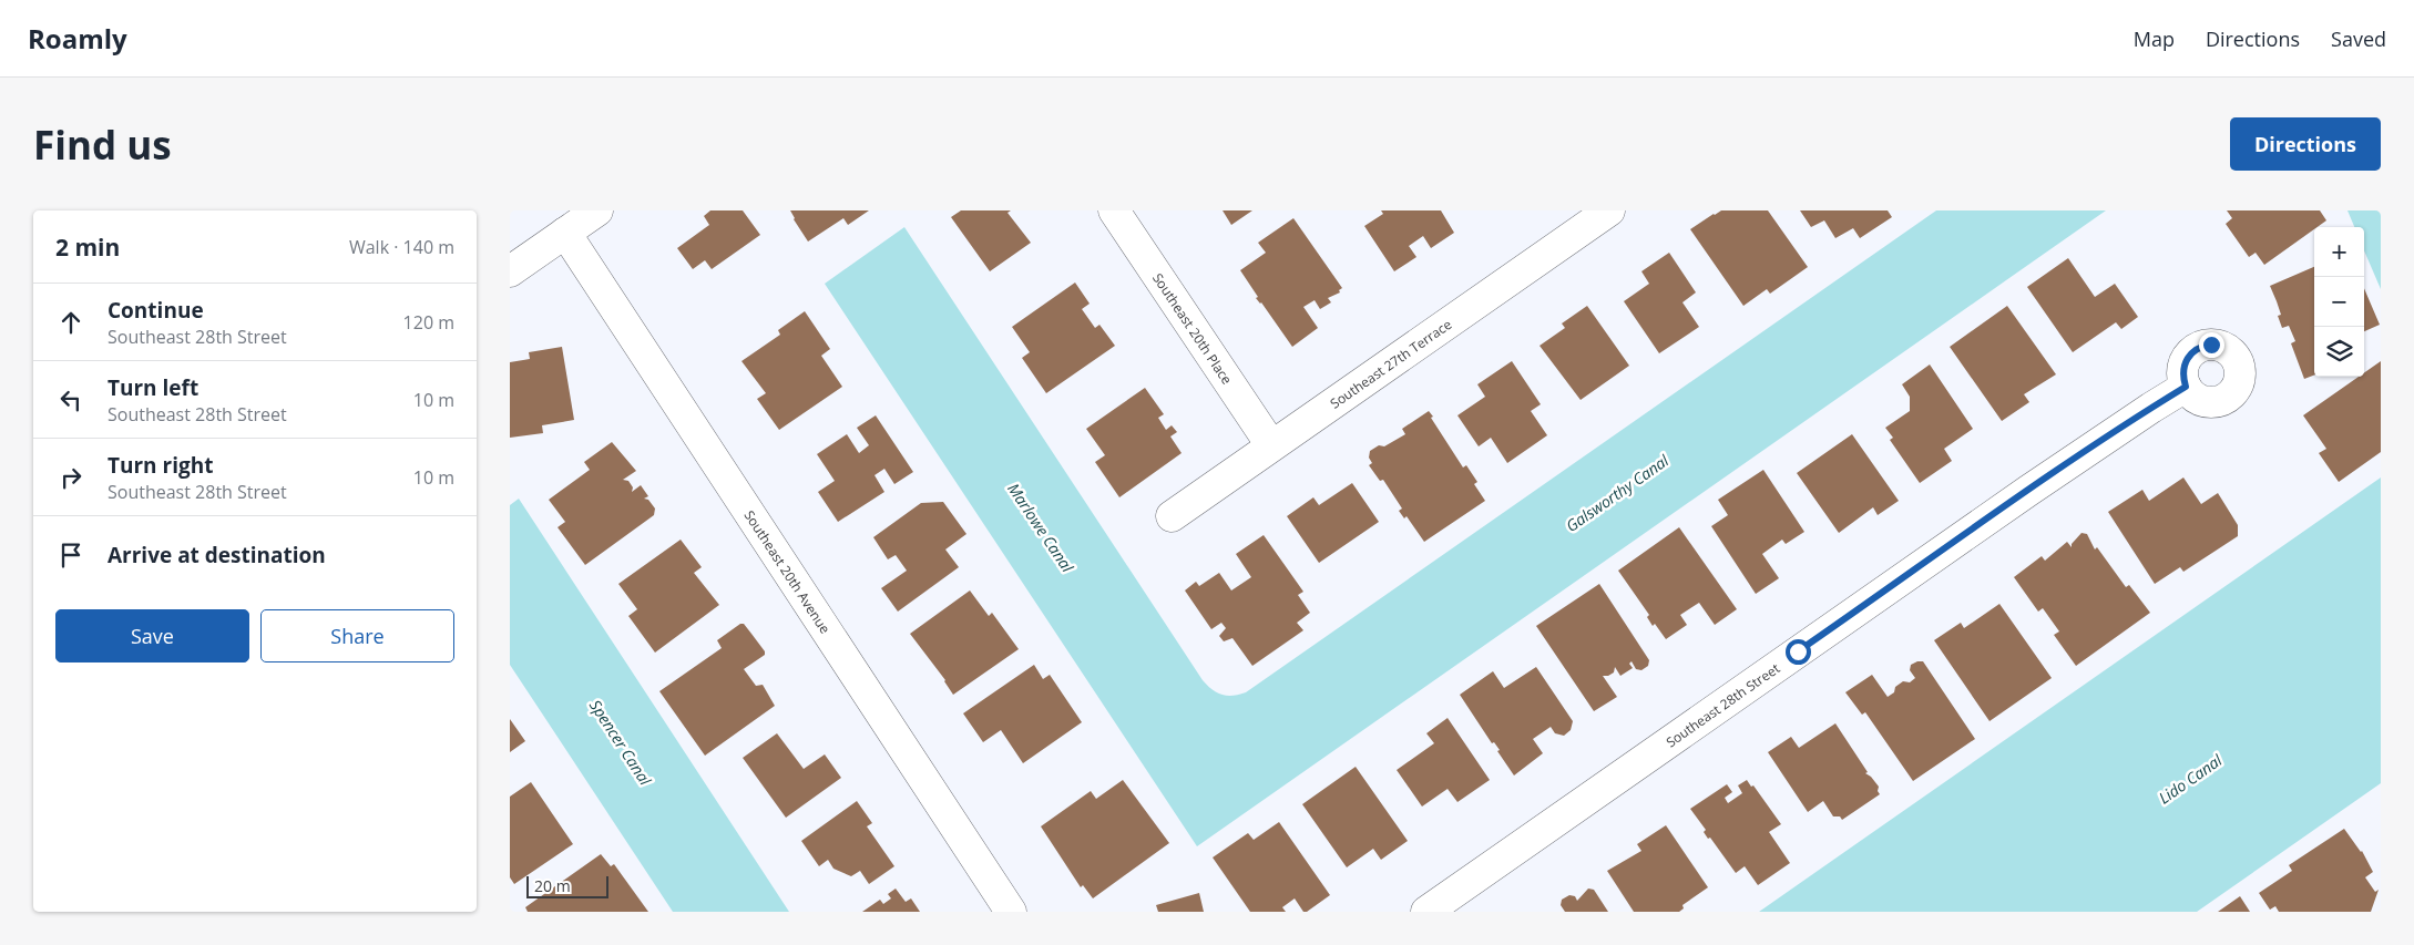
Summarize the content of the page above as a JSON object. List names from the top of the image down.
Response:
{
  "streets": {
    "street": [
      "Southeast 20th Place",
      "Southeast 27th Terrace",
      "Southeast 20th Avenue",
      "Southeast 28th Street"
    ]
  },
  "crossings": [
    ["Southeast 20th Place", "Southeast 27th Terrace"]
  ],
  "water": [
    "Galsworthy Canal",
    "Marlowe Canal",
    "Spencer Canal",
    "Lido Canal"
  ],
  "scale_bar": "20 m",
  "page": {
    "header": "Roamly",
    "nav": ["Map", "Directions", "Saved"],
    "buttons": [
      "Directions",
      ["Save", "Share"]
    ],
    "title": "Find us",
    "heading": ["2 min", "Walk · 140 m"],
    "map_buttons": ["+", "−"],
    "list": [
      ["Continue", "Southeast 28th Street", "120 m"],
      ["Turn left", "Southeast 28th Street", "10 m"],
      ["Turn right", "Southeast 28th Street", "10 m"],
      "Arrive at destination"
    ],
    "scale": "20 m"
  }
}
